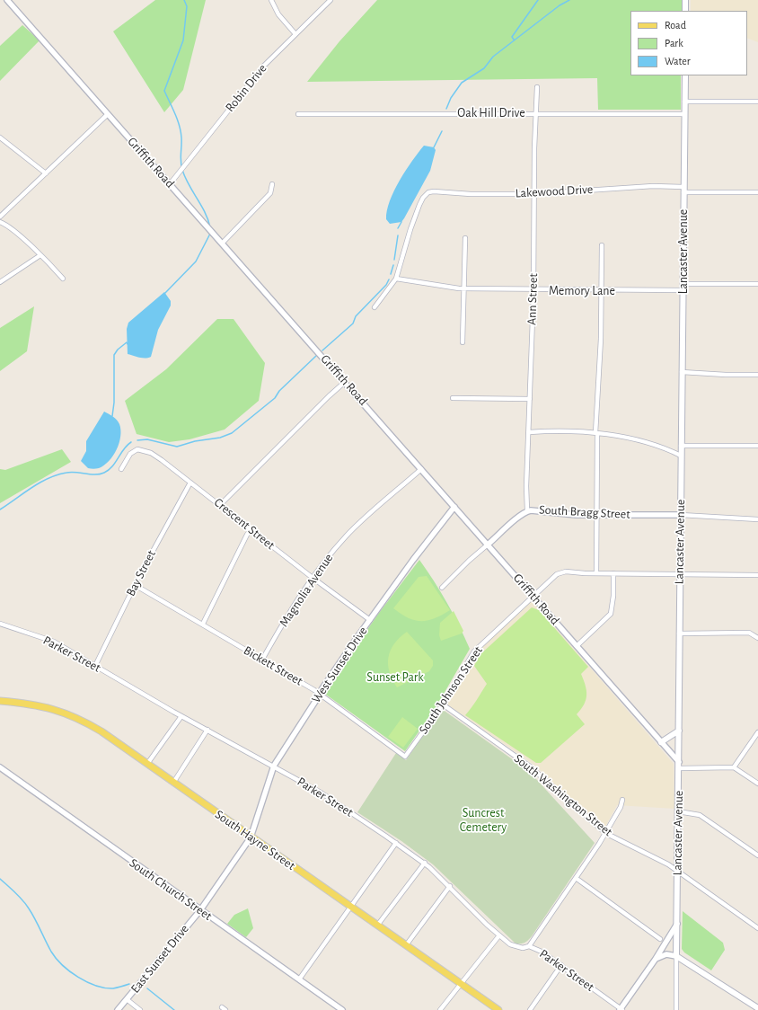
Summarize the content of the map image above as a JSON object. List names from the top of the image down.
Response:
{
  "streets": {
    "main road": ["Lancaster Avenue", "South Hayne Street"],
    "street": [
      "Robin Drive",
      "Oak Hill Drive",
      "Griffith Road",
      "Lakewood Drive",
      "Memory Lane",
      "Ann Street",
      "South Bragg Street",
      "Crescent Street",
      "Bay Street",
      "Magnolia Avenue",
      "Parker Street",
      "West Sunset Drive",
      "Bickett Street",
      "South Johnson Street",
      "South Washington Street",
      "South Church Street",
      "East Sunset Drive"
    ]
  },
  "crossings": [
    ["Robin Drive", "Griffith Road"],
    ["Oak Hill Drive", "Lancaster Avenue"],
    ["Oak Hill Drive", "Ann Street"],
    ["Griffith Road", "Lancaster Avenue"],
    ["Griffith Road", "South Bragg Street"],
    ["Griffith Road", "Magnolia Avenue"],
    ["Griffith Road", "West Sunset Drive"],
    ["Griffith Road", "South Johnson Street"],
    ["Lakewood Drive", "Lancaster Avenue"],
    ["Lakewood Drive", "Memory Lane"],
    ["Lakewood Drive", "Ann Street"],
    ["Lancaster Avenue", "Memory Lane"],
    ["Lancaster Avenue", "South Bragg Street"],
    ["Lancaster Avenue", "South Johnson Street"],
    ["Lancaster Avenue", "South Washington Street"],
    ["Memory Lane", "Ann Street"],
    ["Ann Street", "South Bragg Street"],
    ["Crescent Street", "Bay Street"],
    ["Crescent Street", "Magnolia Avenue"],
    ["Crescent Street", "West Sunset Drive"],
    ["Bay Street", "Parker Street"],
    ["Bay Street", "Bickett Street"],
    ["Magnolia Avenue", "Bickett Street"],
    ["Parker Street", "West Sunset Drive"],
    ["West Sunset Drive", "Bickett Street"],
    ["West Sunset Drive", "South Hayne Street"],
    ["West Sunset Drive", "East Sunset Drive"],
    ["Bickett Street", "South Johnson Street"],
    ["South Johnson Street", "South Washington Street"],
    ["South Hayne Street", "East Sunset Drive"],
    ["South Church Street", "East Sunset Drive"]
  ],
  "parks": ["Sunset Park", "Suncrest Cemetery"],
  "legend": ["Road", "Park", "Water"]
}
